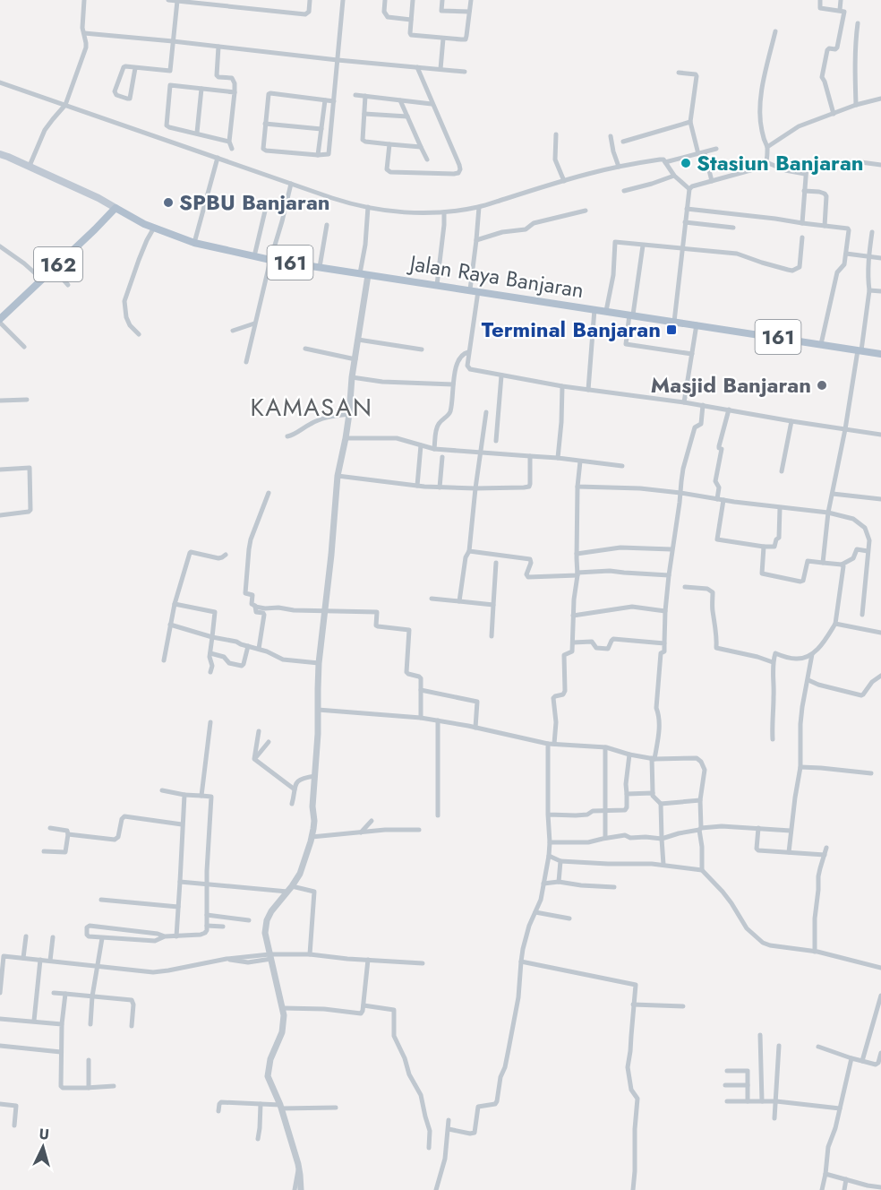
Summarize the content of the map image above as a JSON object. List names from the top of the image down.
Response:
{
  "streets": {
    "main road": ["161", "162", "Jalan Raya Banjaran"]
  },
  "crossings": [
    ["161", "162"],
    ["161", "Jalan Raya Banjaran"],
    ["162", "Jalan Raya Banjaran"]
  ],
  "districts": ["KAMASAN"],
  "places": {
    "other": ["Stasiun Banjaran", "SPBU Banjaran", "Masjid Banjaran"],
    "transit": ["Terminal Banjaran"]
  },
  "north": "top"
}
